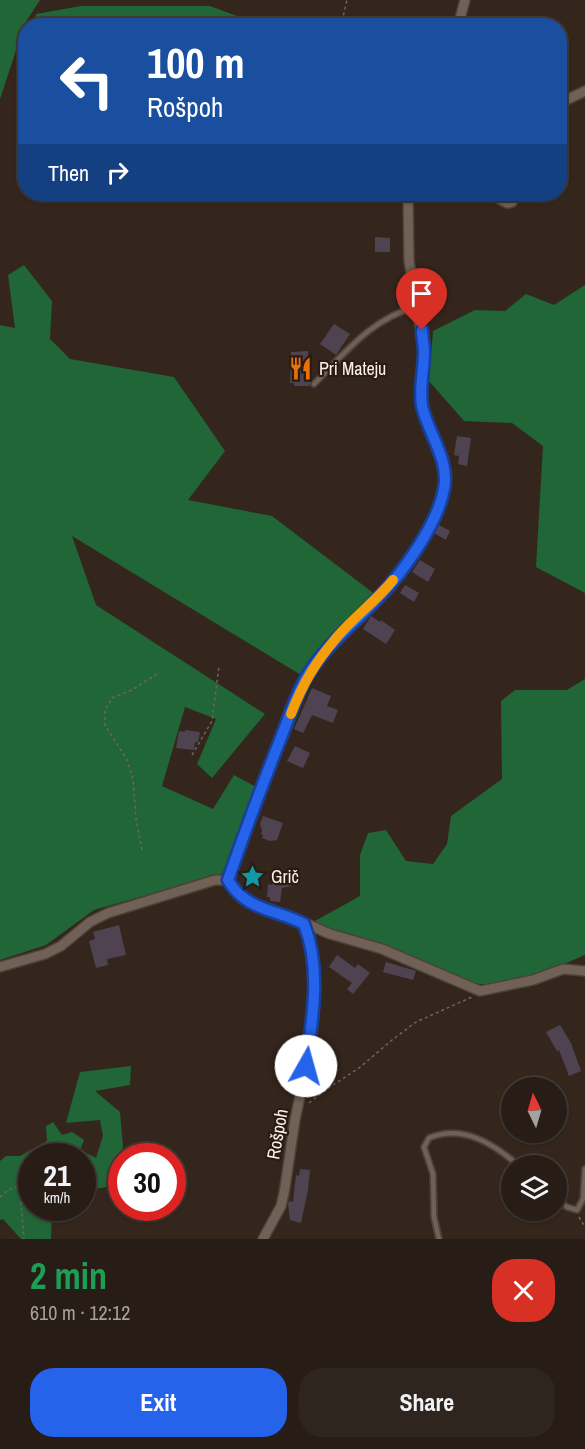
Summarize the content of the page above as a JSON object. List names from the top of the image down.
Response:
{
  "streets": {
    "street": ["Rošpoh"]
  },
  "places": {
    "restaurant": ["Pri Mateju"],
    "place": ["Grič"]
  },
  "north": "top",
  "page": {
    "turn": ["100 m", "Rošpoh"],
    "then": "Then",
    "speed": "21 km/h",
    "limit": "30",
    "heading": ["2 min", "610 m · 12:12"],
    "buttons": ["Exit", "Share"]
  }
}
